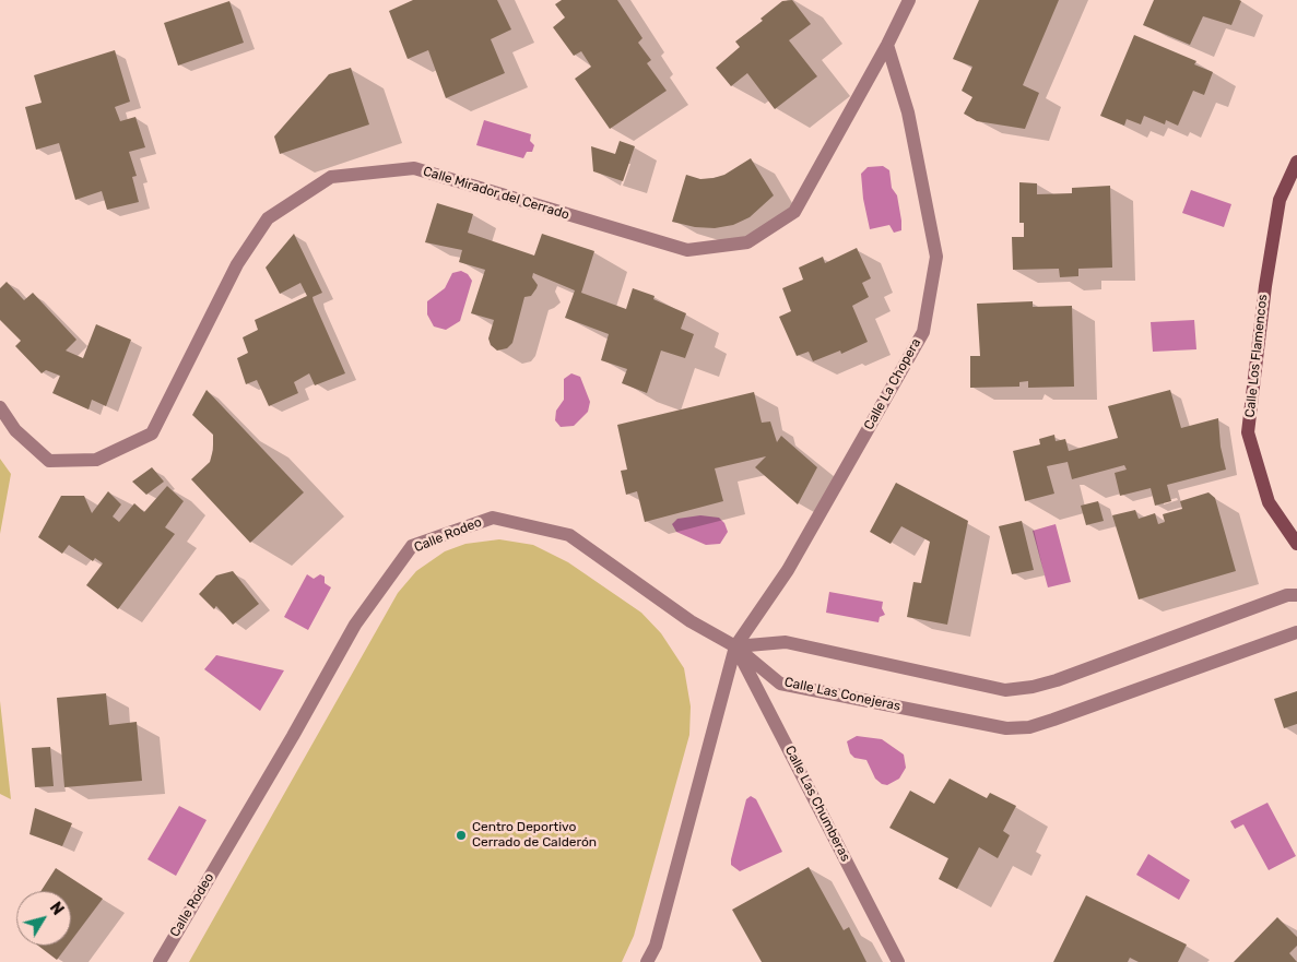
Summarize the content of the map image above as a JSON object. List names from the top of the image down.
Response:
{
  "streets": {
    "street": [
      "Calle Mirador del Cerrado",
      "Calle Los Flamencos",
      "Calle La Chopera",
      "Calle Rodeo",
      "Calle Las Conejeras",
      "Calle Las Chumberas"
    ]
  },
  "crossings": [
    ["Calle Mirador del Cerrado", "Calle La Chopera"],
    ["Calle La Chopera", "Calle Rodeo"],
    ["Calle La Chopera", "Calle Las Conejeras"],
    ["Calle La Chopera", "Calle Las Chumberas"],
    ["Calle Rodeo", "Calle Las Conejeras"],
    ["Calle Rodeo", "Calle Las Chumberas"],
    ["Calle Las Conejeras", "Calle Las Chumberas"]
  ],
  "places": ["Centro Deportivo Cerrado de Calderón"],
  "north": "top right"
}
